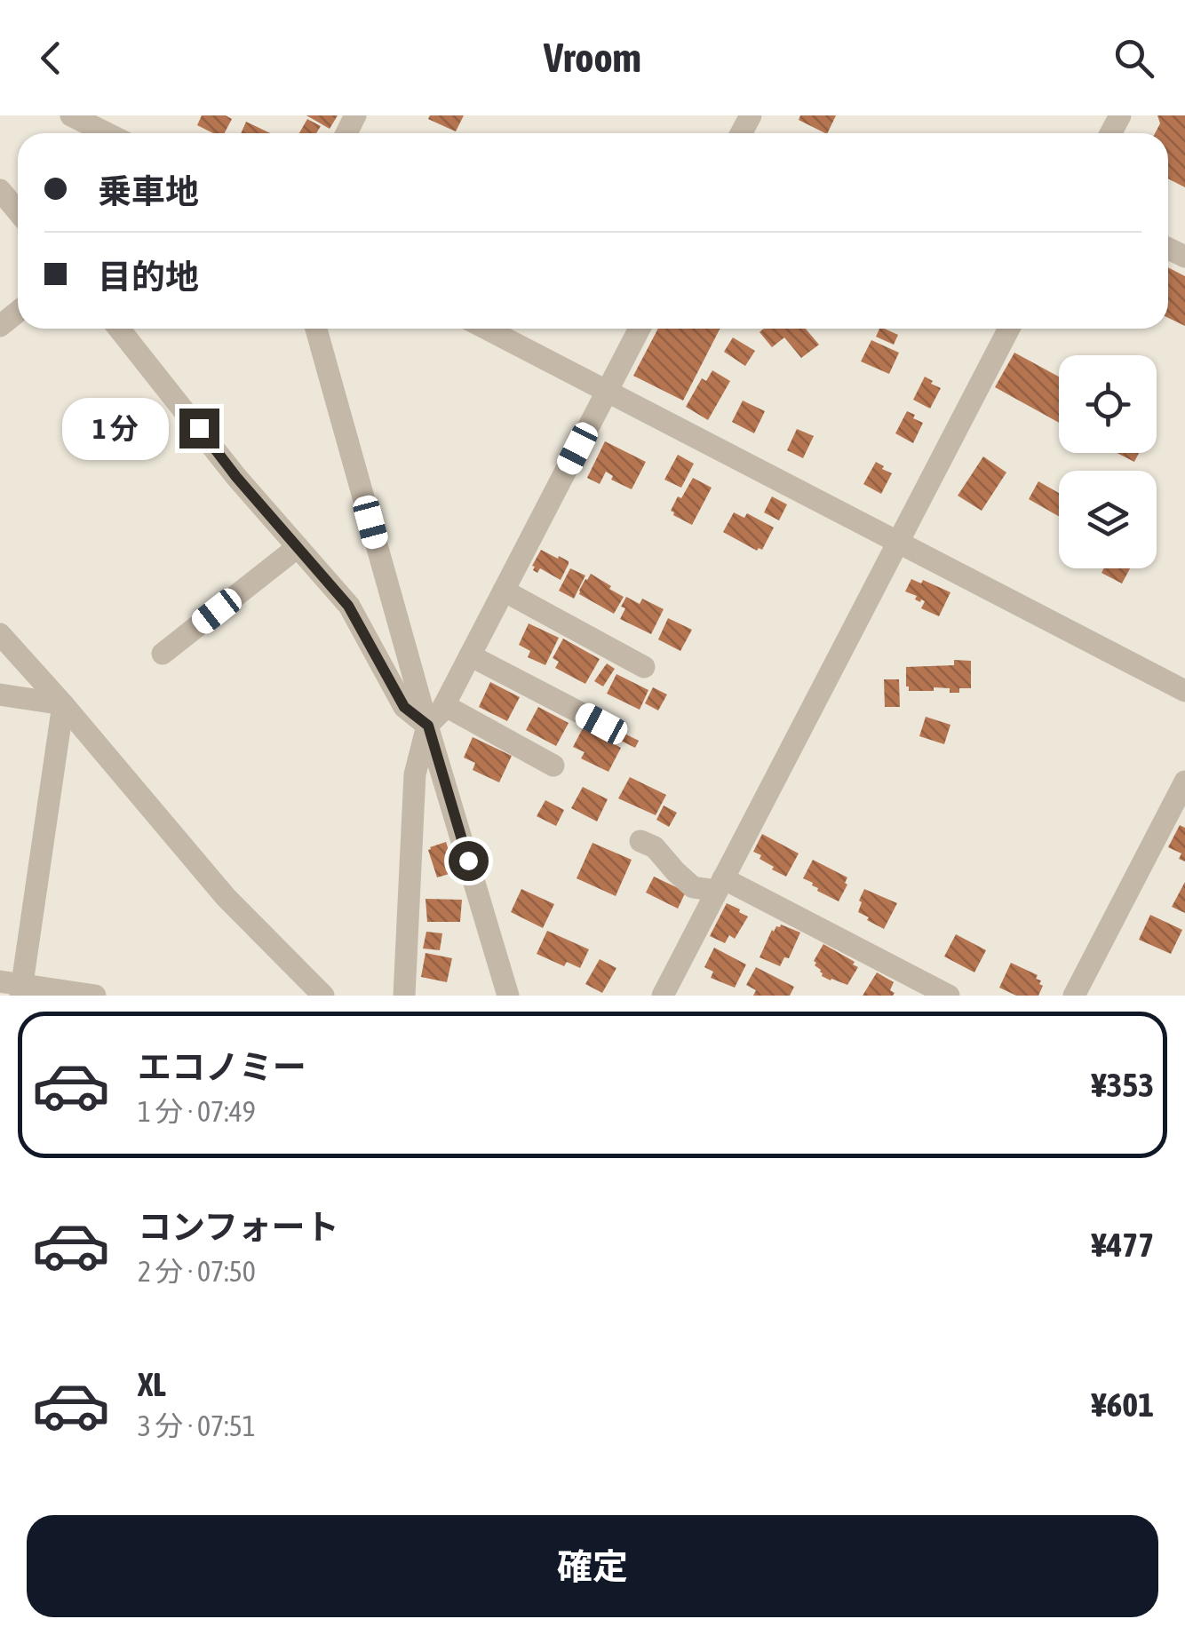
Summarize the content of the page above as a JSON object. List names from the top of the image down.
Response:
{
  "page": {
    "header": "Vroom",
    "banner": ["乗車地", "目的地"],
    "bubble": "1 分",
    "list": [
      {
        "name": "エコノミー",
        "note": "1 分 · 07:49",
        "value": "¥353"
      },
      {
        "name": "コンフォート",
        "note": "2 分 · 07:50",
        "value": "¥477"
      },
      {
        "name": "XL",
        "note": "3 分 · 07:51",
        "value": "¥601"
      }
    ],
    "buttons": "確定"
  }
}
